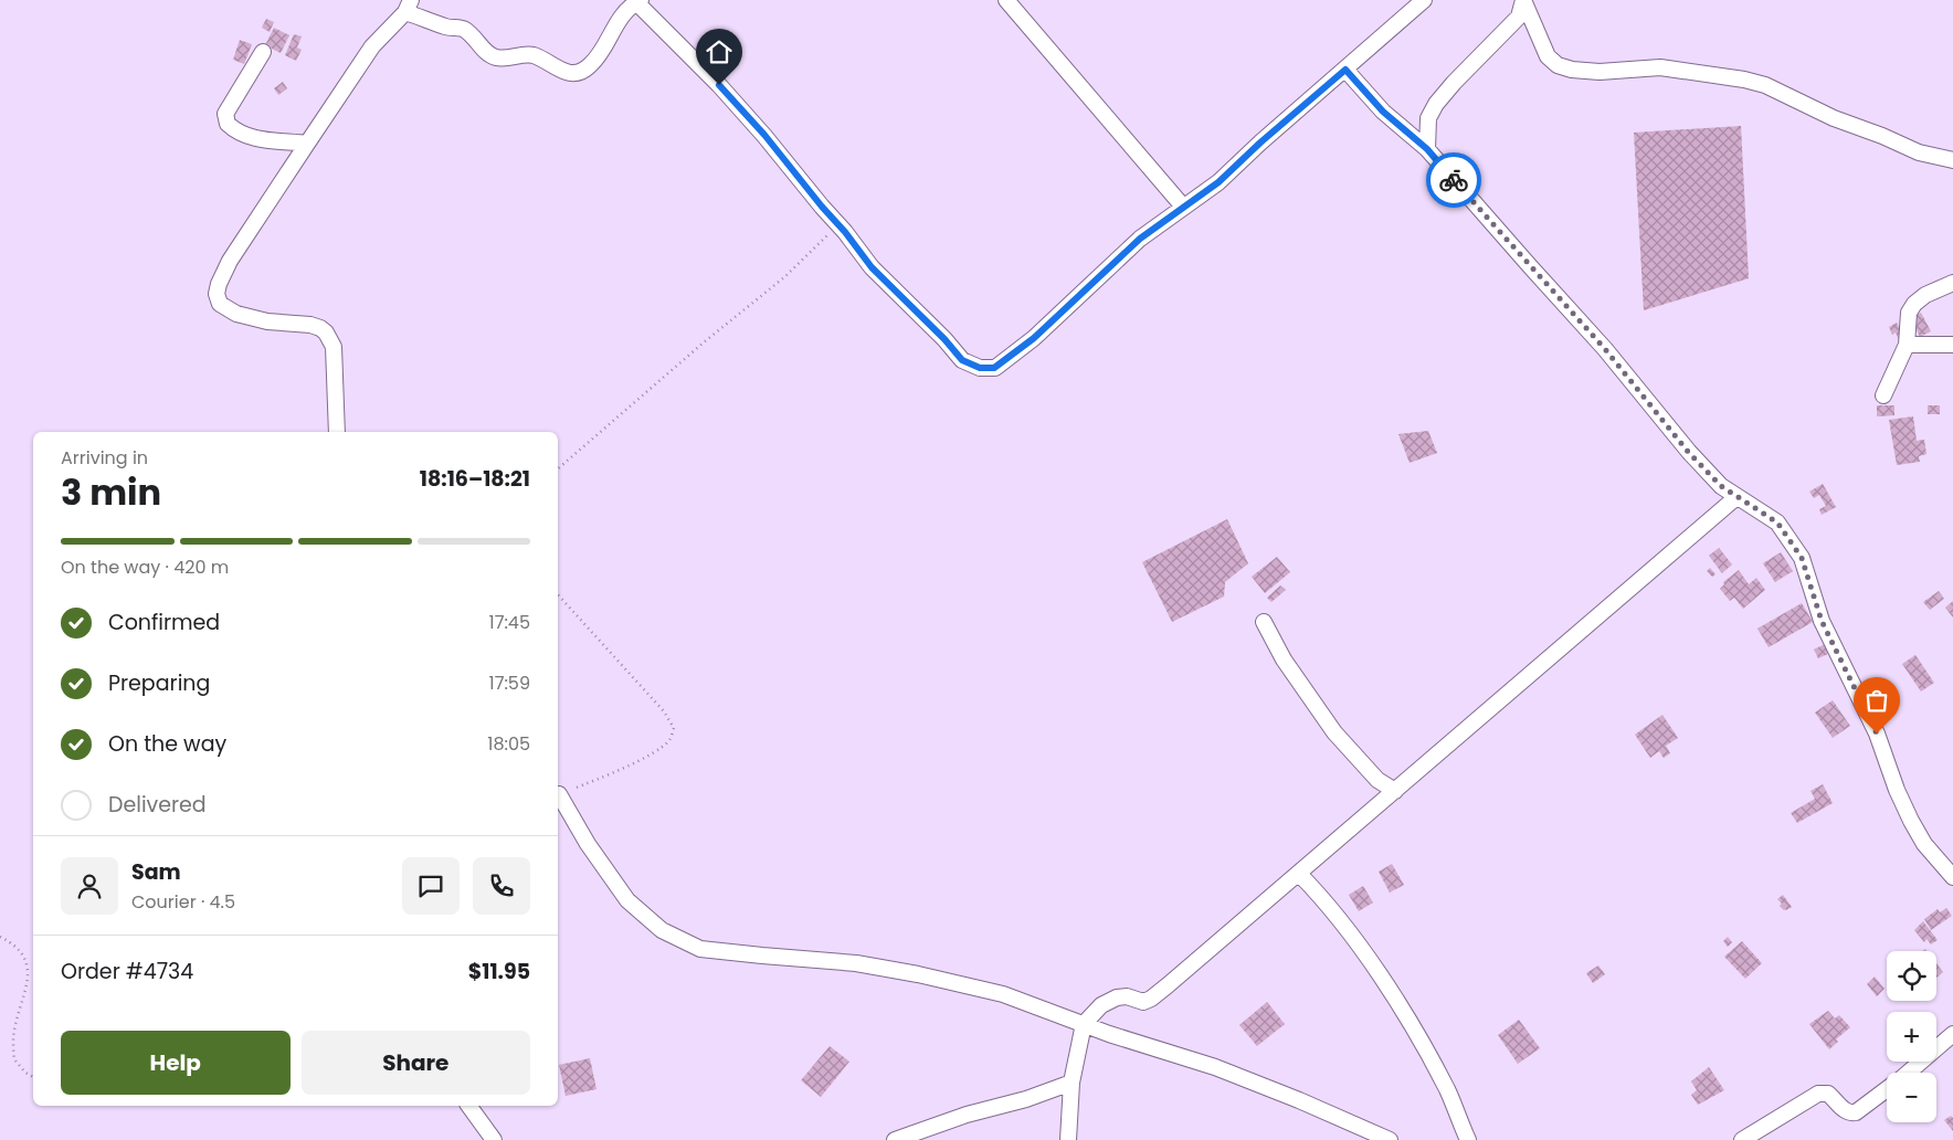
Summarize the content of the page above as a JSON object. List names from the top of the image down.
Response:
{
  "page": {
    "heading": ["3 min", "Arriving in", "18:16–18:21"],
    "panel": [
      "Sam",
      "Courier · 4.5",
      "Order #4734",
      "$11.95"
    ],
    "bar": "On the way · 420 m",
    "list": [
      ["Confirmed", "17:45"],
      ["Preparing", "17:59"],
      ["On the way", "18:05"],
      "Delivered"
    ],
    "map_buttons": ["+", "−"],
    "buttons": ["Help", "Share"]
  }
}
